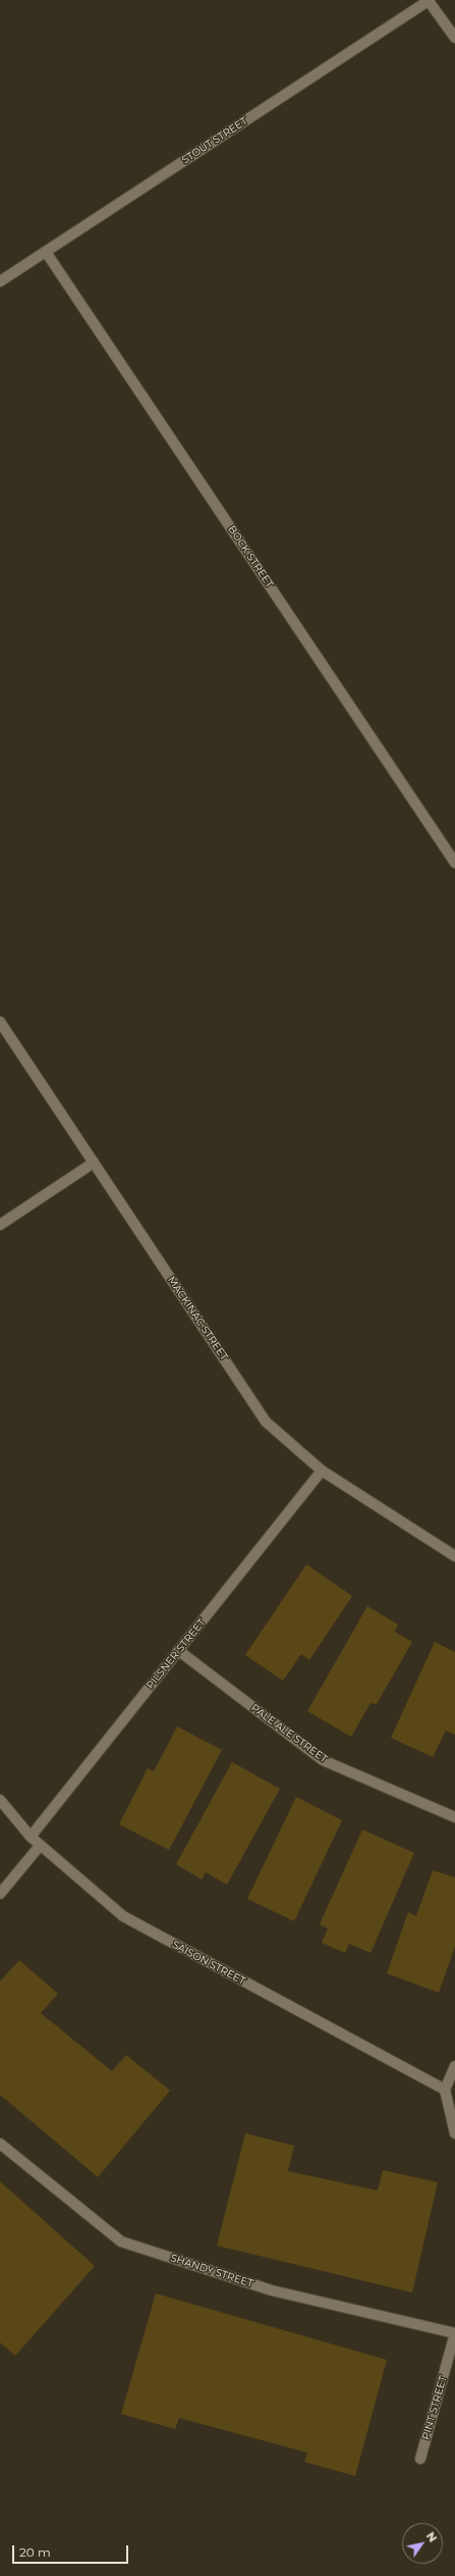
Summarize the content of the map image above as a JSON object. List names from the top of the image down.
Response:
{
  "streets": {
    "street": [
      "STOUT STREET",
      "BOCK STREET",
      "MACKINAC STREET",
      "PILSNER STREET",
      "PALE ALE STREET",
      "SAISON STREET",
      "SHANDY STREET",
      "PINT STREET"
    ]
  },
  "crossings": [
    ["STOUT STREET", "BOCK STREET"],
    ["MACKINAC STREET", "PILSNER STREET"],
    ["PILSNER STREET", "PALE ALE STREET"],
    ["PILSNER STREET", "SAISON STREET"],
    ["SHANDY STREET", "PINT STREET"]
  ],
  "scale_bar": "20 m",
  "north": "top right"
}
